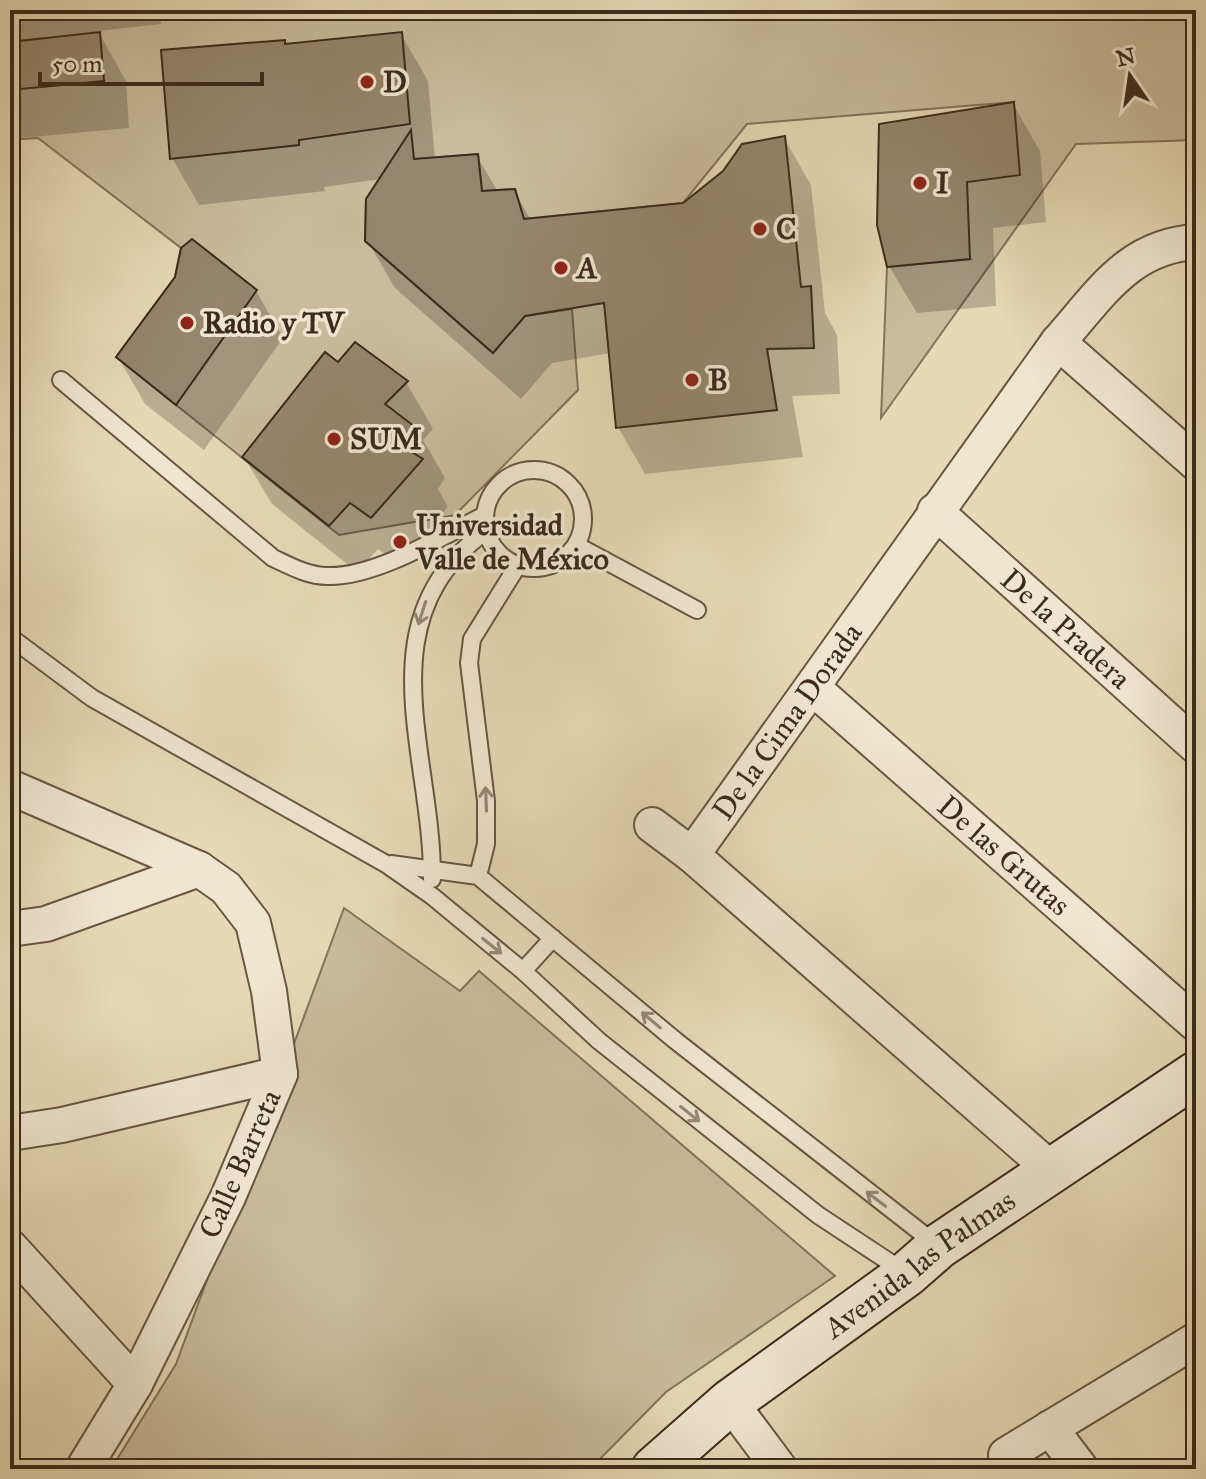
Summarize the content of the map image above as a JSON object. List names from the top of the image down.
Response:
{
  "streets": {
    "street": [
      "De la Pradera",
      "De la Cima Dorada",
      "De las Grutas",
      "Calle Barreta",
      "Avenida las Palmas"
    ]
  },
  "crossings": [
    ["De la Pradera", "De la Cima Dorada"],
    ["De la Cima Dorada", "De las Grutas"]
  ],
  "places": [
    "D",
    "I",
    "C",
    "A",
    "Radio y TV",
    "B",
    "SUM",
    "Universidad Valle de México"
  ],
  "scale_bar": "50 m",
  "north": "top"
}
